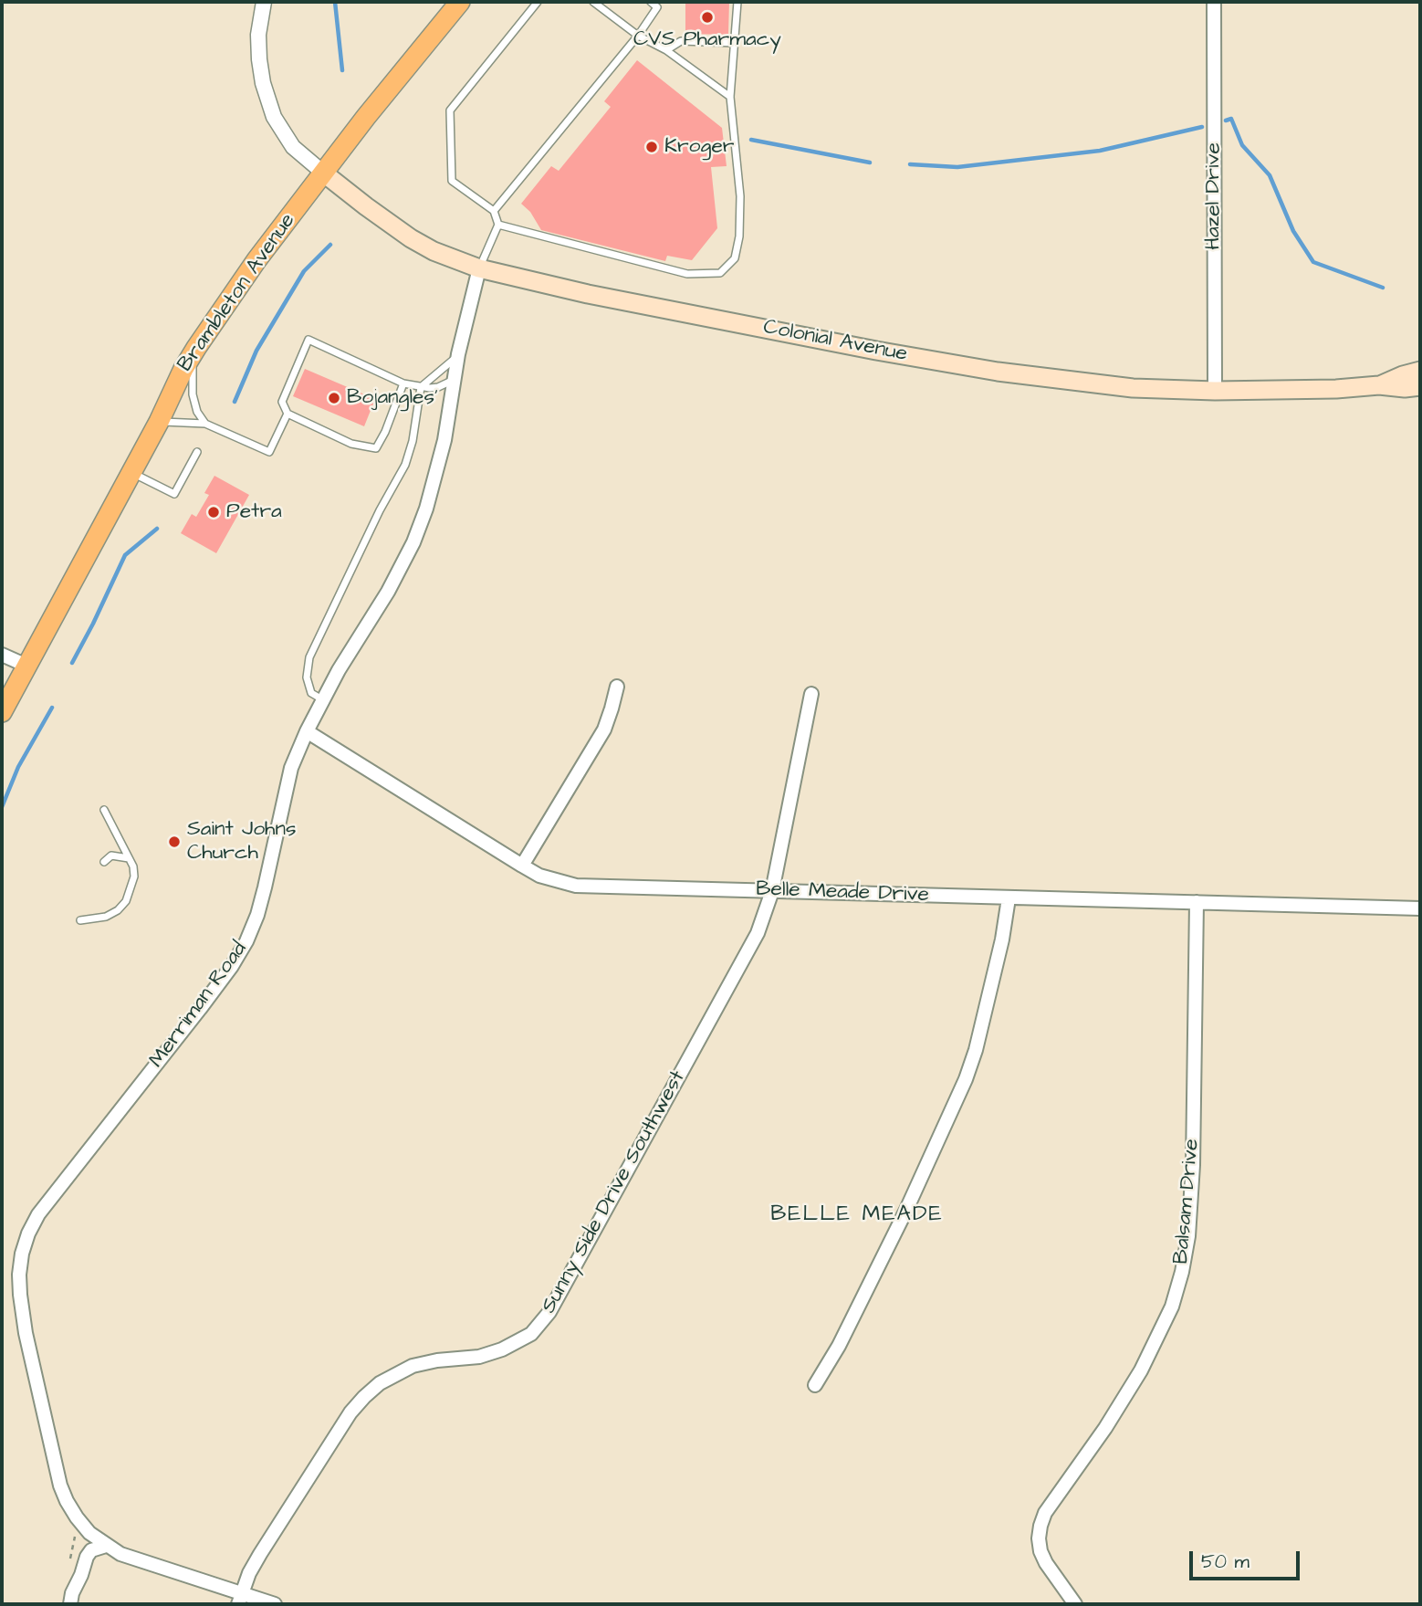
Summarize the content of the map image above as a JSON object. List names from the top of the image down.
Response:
{
  "streets": {
    "main road": ["Brambleton Avenue", "Colonial Avenue"],
    "street": [
      "Hazel Drive",
      "Belle Meade Drive",
      "Merriman Road",
      "Sunny Side Drive Southwest",
      "Balsam Drive"
    ]
  },
  "crossings": [
    ["Hazel Drive", "Colonial Avenue"],
    ["Brambleton Avenue", "Colonial Avenue"],
    ["Colonial Avenue", "Merriman Road"],
    ["Belle Meade Drive", "Merriman Road"],
    ["Belle Meade Drive", "Sunny Side Drive Southwest"],
    ["Belle Meade Drive", "Balsam Drive"],
    ["Merriman Road", "Sunny Side Drive Southwest"]
  ],
  "districts": ["BELLE MEADE"],
  "places": [
    "CVS Pharmacy",
    "Kroger",
    "Bojangles'",
    "Petra",
    "Saint Johns Church"
  ],
  "scale_bar": "50 m"
}
